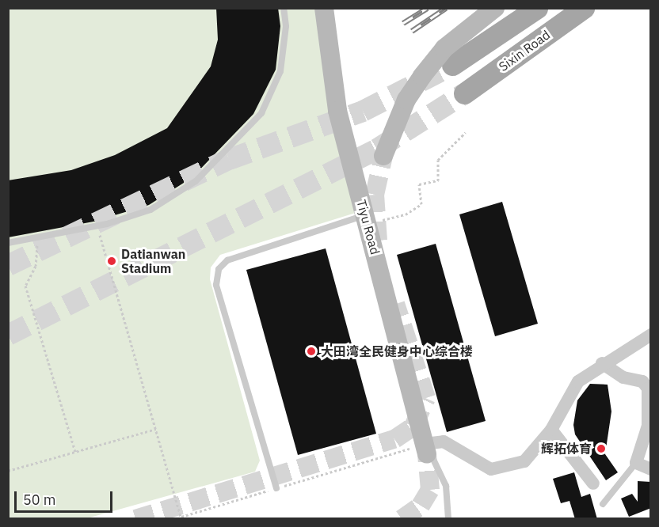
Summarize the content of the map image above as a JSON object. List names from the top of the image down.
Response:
{
  "streets": {
    "main road": ["Sixin Road"],
    "street": ["Tiyu Road"]
  },
  "places": ["Datianwan Stadium", "大田湾全民健身中心综合楼", "辉拓体育"],
  "scale_bar": "50 m"
}
